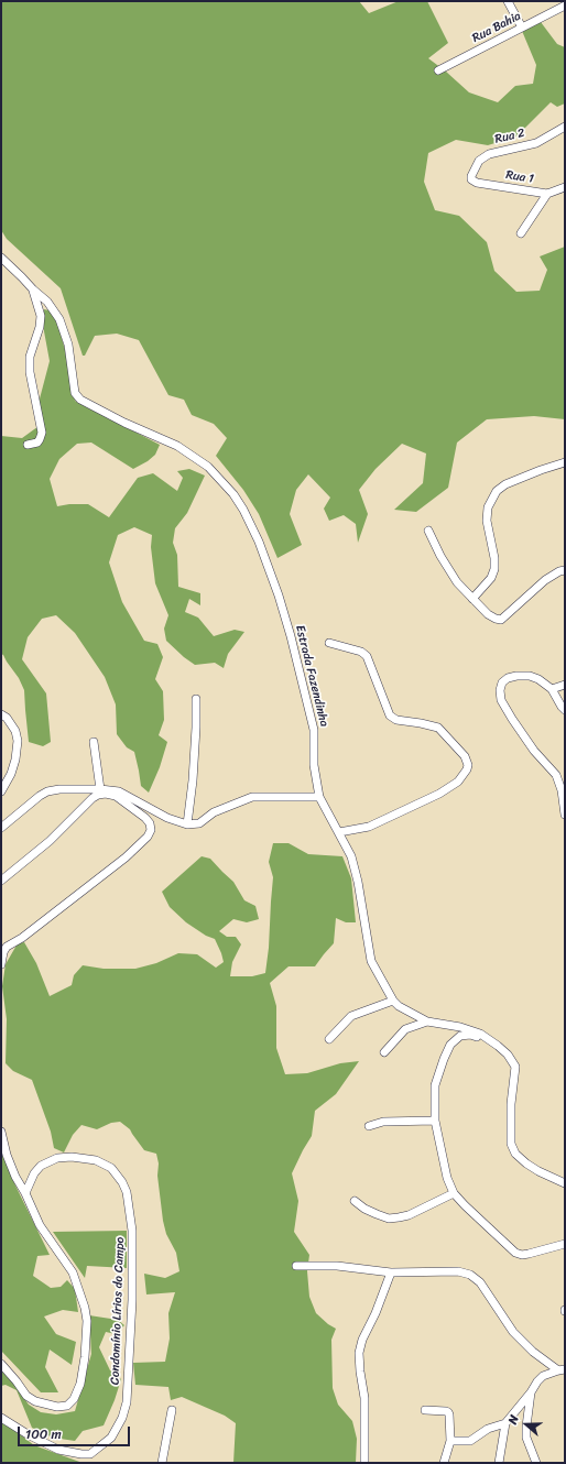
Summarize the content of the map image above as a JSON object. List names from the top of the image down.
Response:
{
  "streets": {
    "street": [
      "Rua Bahia",
      "Rua 2",
      "Rua 1",
      "Estrada Fazendinha",
      "Condomínio Lírios do Campo"
    ]
  },
  "crossings": [
    ["Rua 2", "Rua 1"]
  ],
  "scale_bar": "100 m",
  "north": "left"
}
